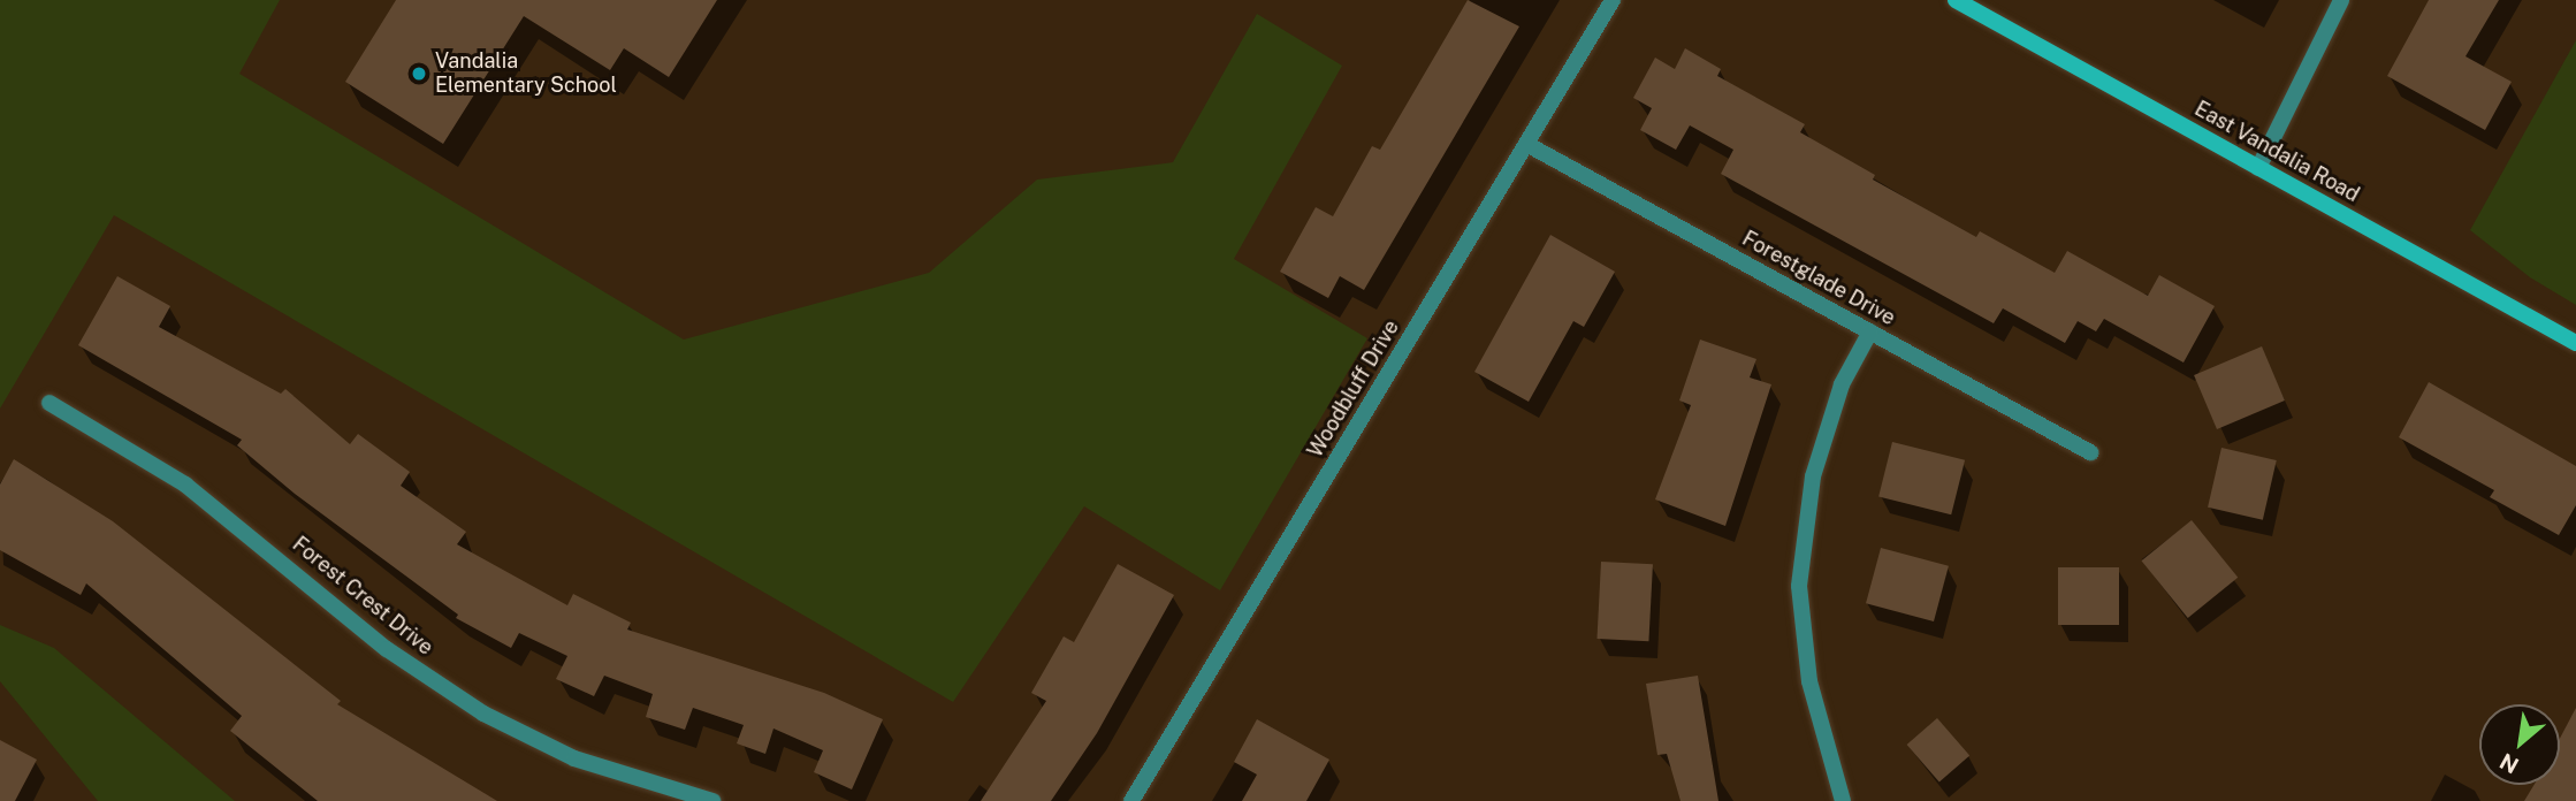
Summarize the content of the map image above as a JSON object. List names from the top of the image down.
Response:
{
  "streets": {
    "street": [
      "East Vandalia Road",
      "Forestglade Drive",
      "Woodbluff Drive",
      "Forest Crest Drive"
    ]
  },
  "crossings": [
    ["Forestglade Drive", "Woodbluff Drive"]
  ],
  "places": ["Vandalia Elementary School"],
  "north": "bottom left"
}
